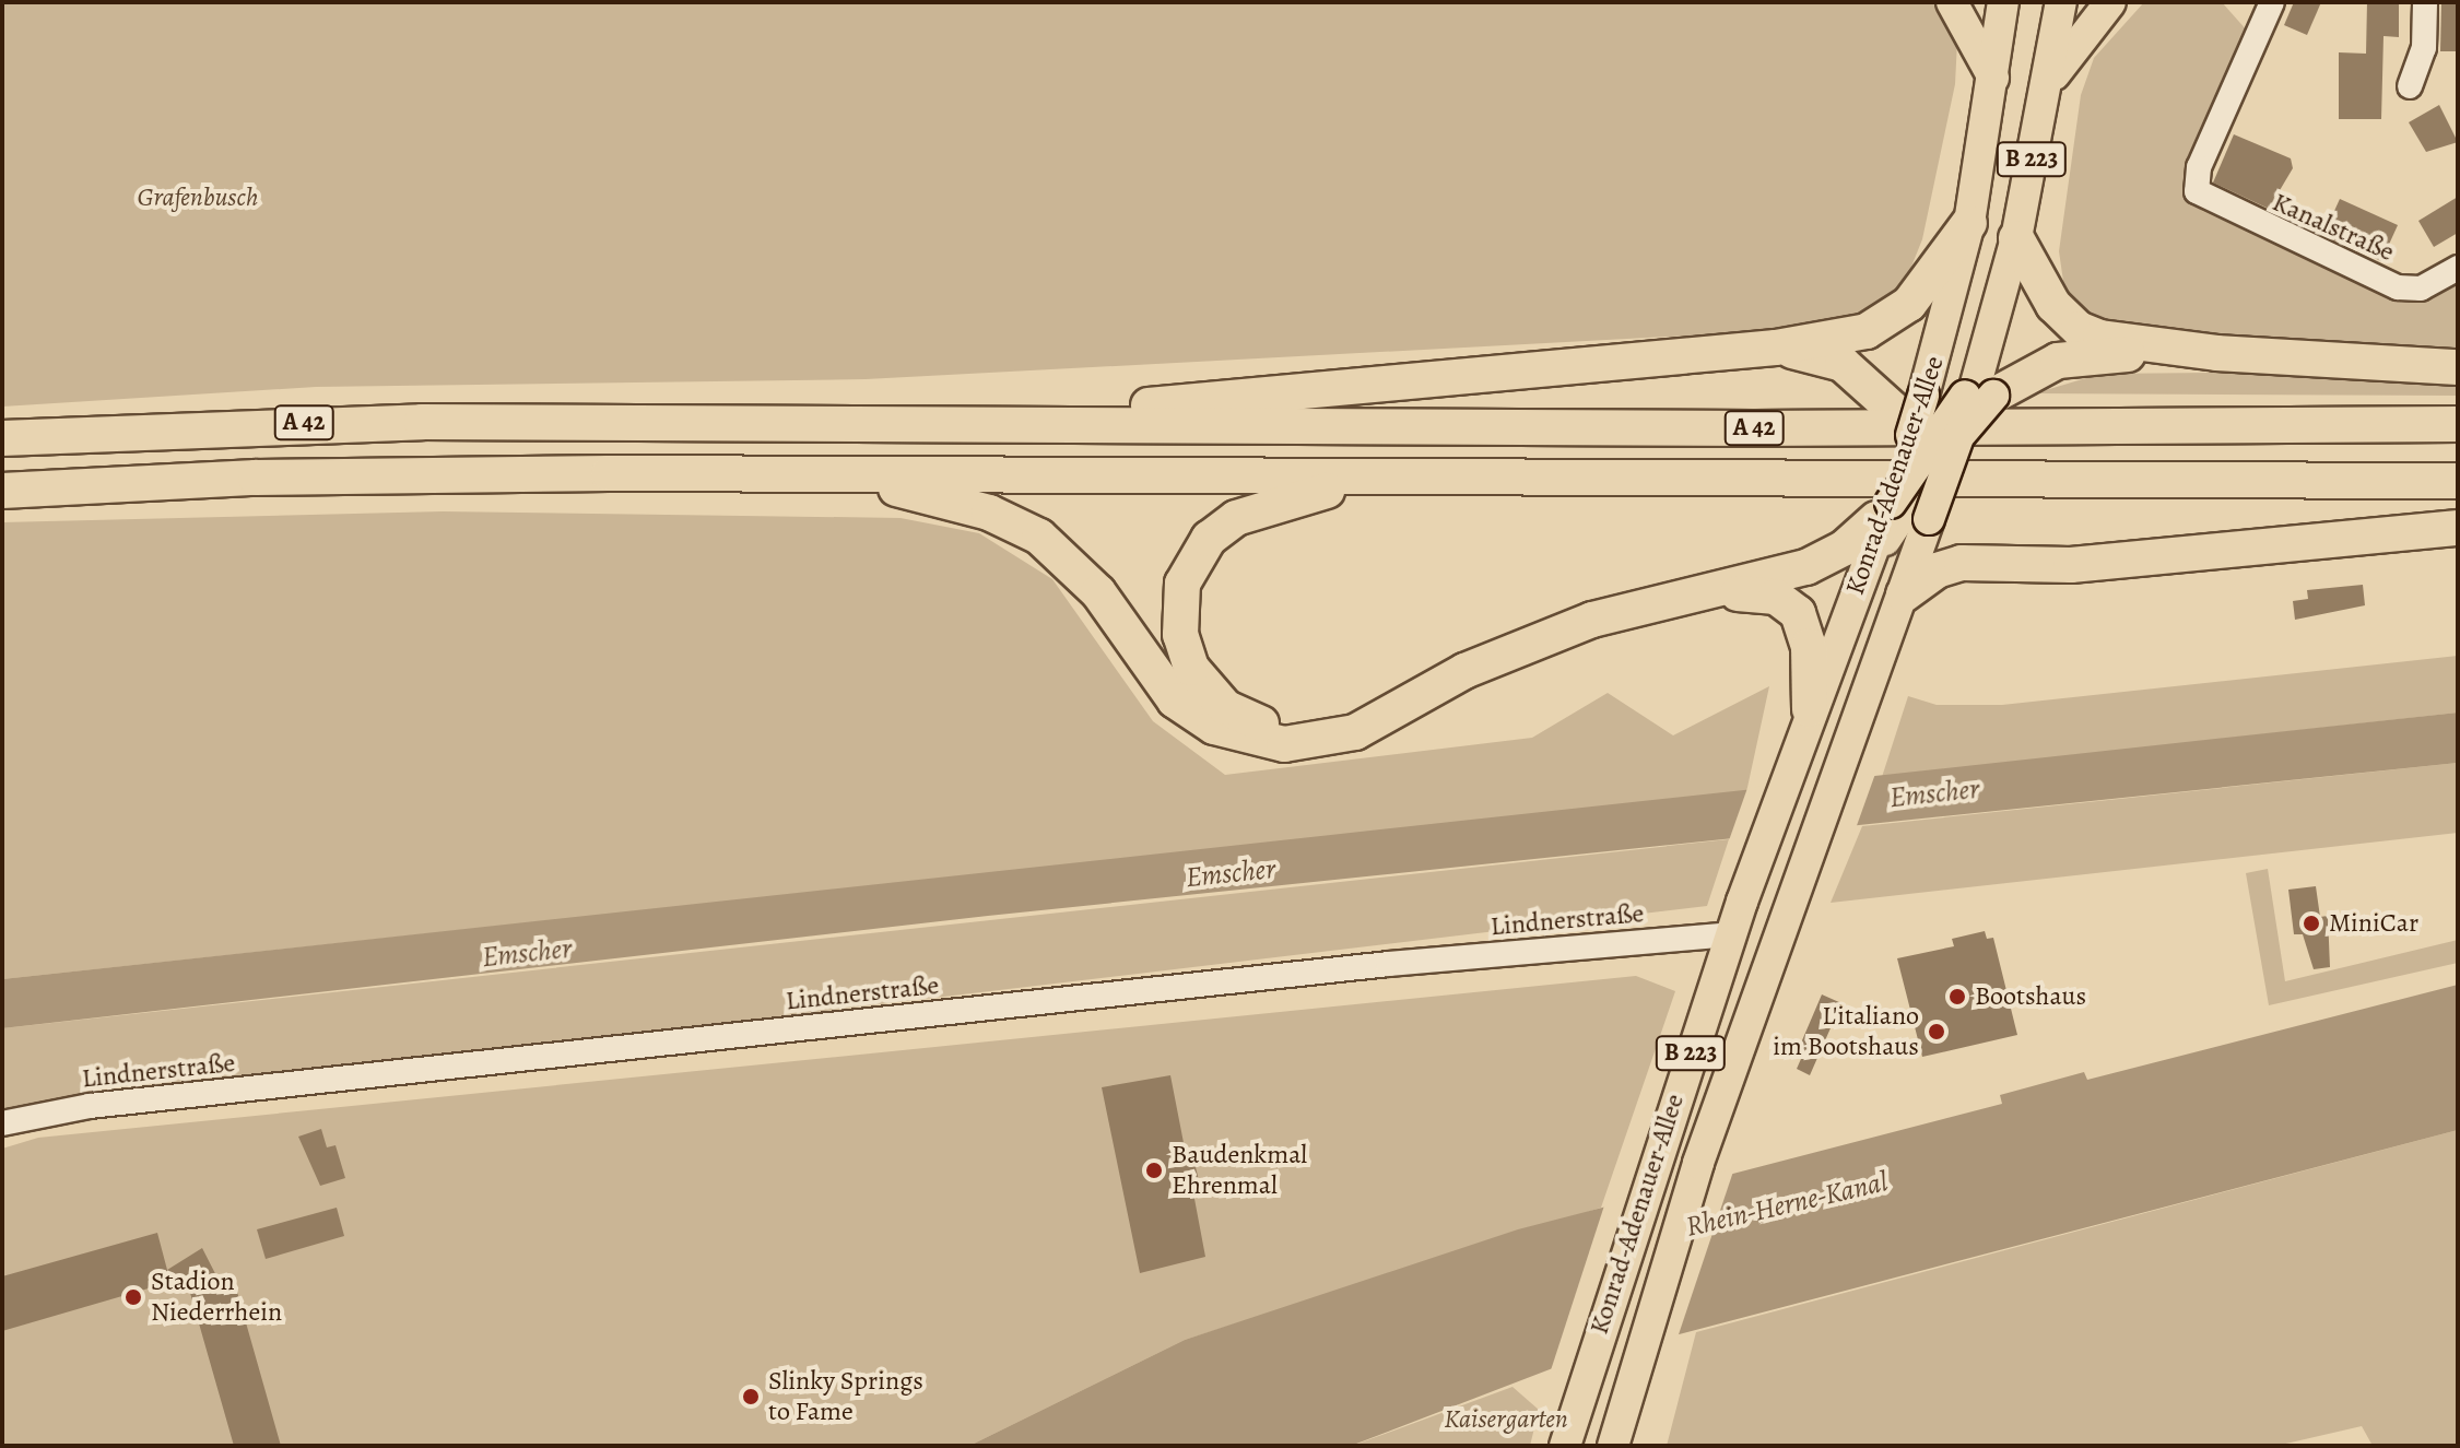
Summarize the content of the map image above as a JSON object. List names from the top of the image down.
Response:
{
  "streets": {
    "highway": ["A 42"],
    "main road": ["B 223", "Konrad-Adenauer-Allee"],
    "street": ["Kanalstraße", "Lindnerstraße"]
  },
  "crossings": [
    ["Konrad-Adenauer-Allee", "Lindnerstraße"]
  ],
  "water": ["Emscher", "Rhein-Herne-Kanal"],
  "parks": ["Grafenbusch", "Kaisergarten"],
  "places": [
    "MiniCar",
    "Bootshaus",
    "L'italiano im Bootshaus",
    "Baudenkmal Ehrenmal",
    "Stadion Niederrhein",
    "Slinky Springs to Fame"
  ]
}
